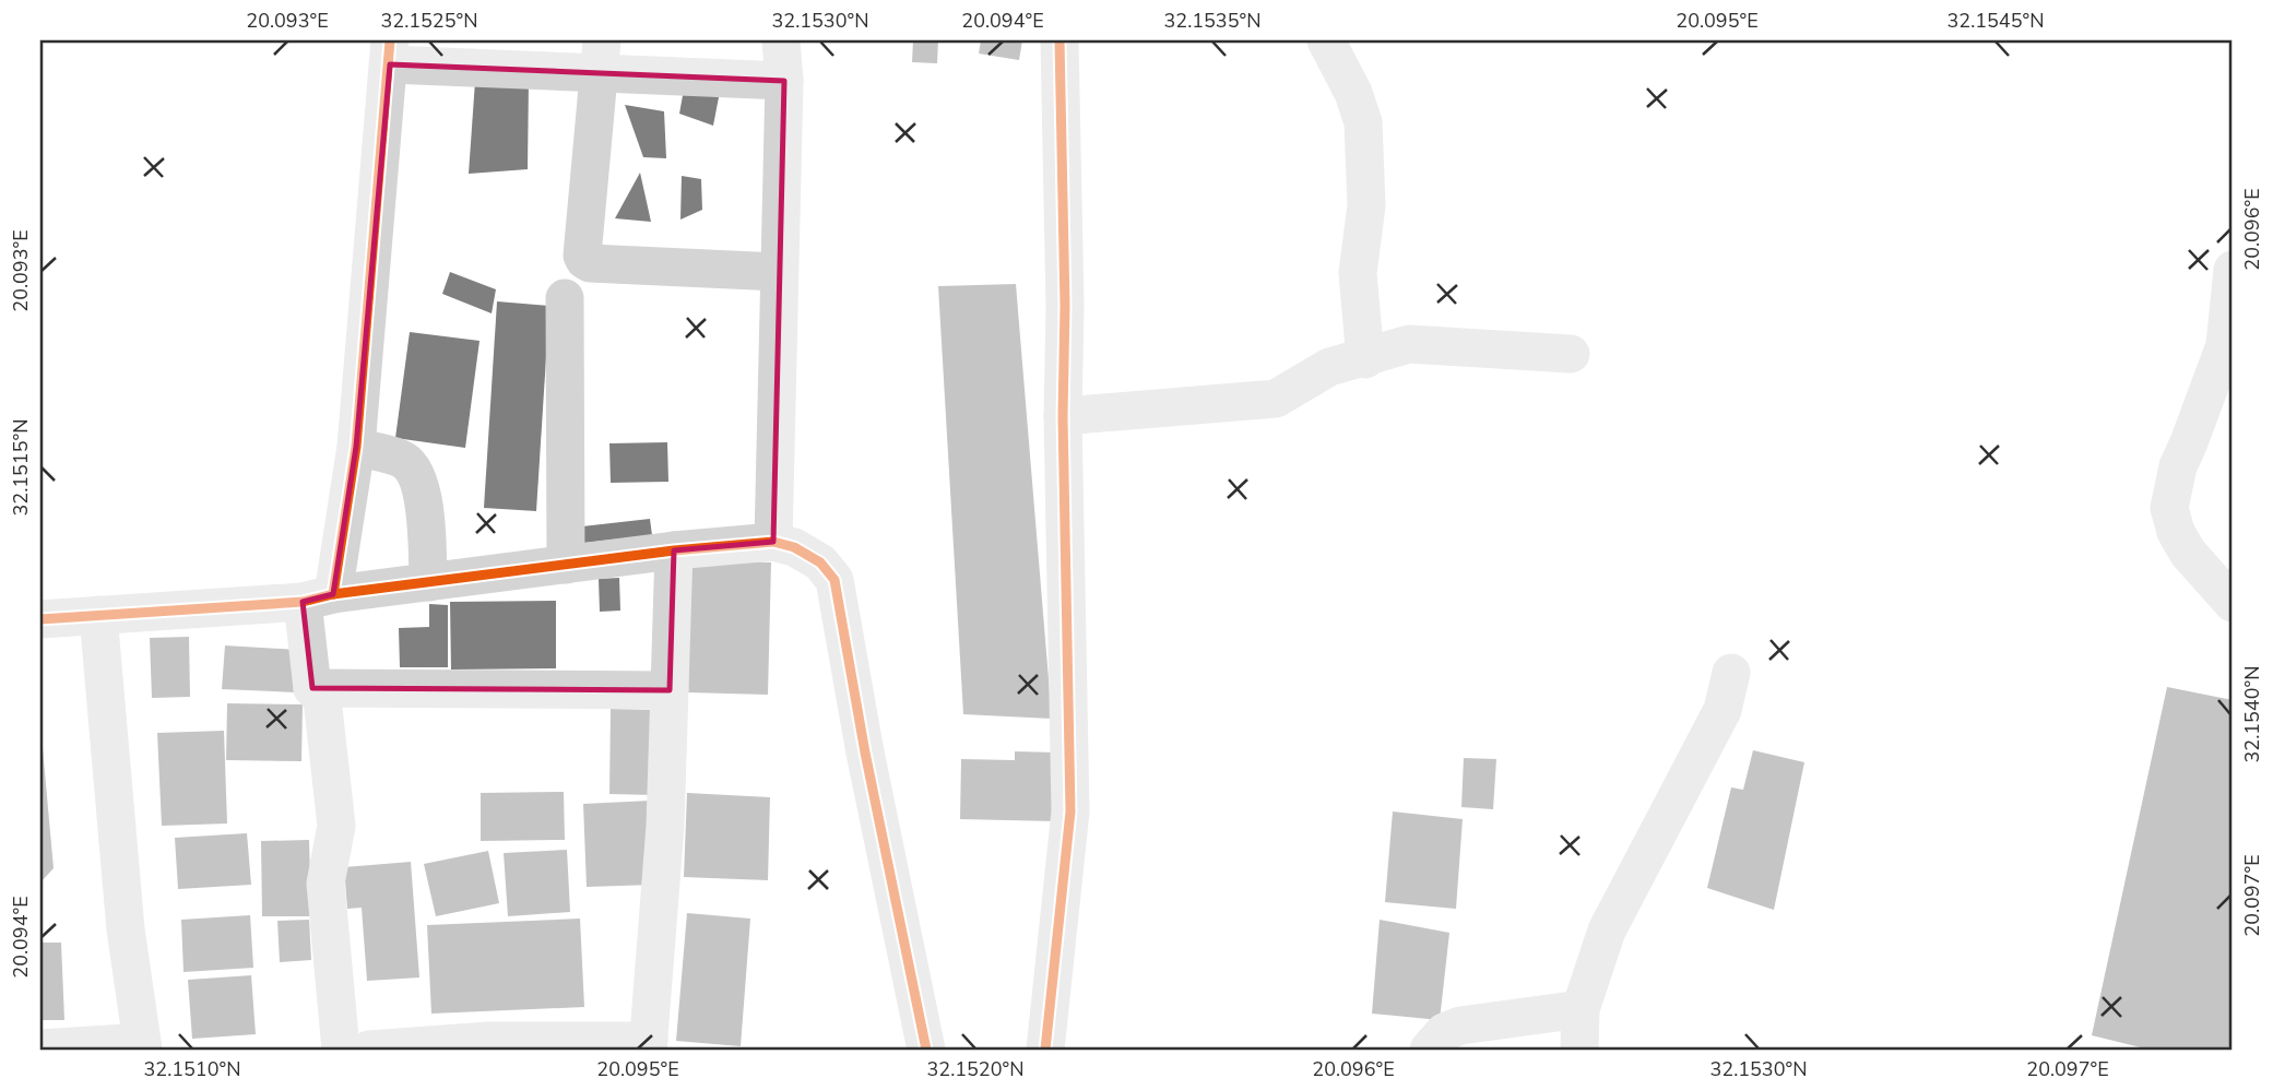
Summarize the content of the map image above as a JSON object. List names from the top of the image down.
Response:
{
  "coordinates": [
    "20.093°E",
    "32.1525°N",
    "32.1530°N",
    "20.094°E",
    "32.1535°N",
    "20.095°E",
    "32.1545°N",
    "20.096°E",
    "32.1515°N",
    "32.1540°N",
    "20.097°E",
    "32.1510°N",
    "32.1520°N"
  ]
}
